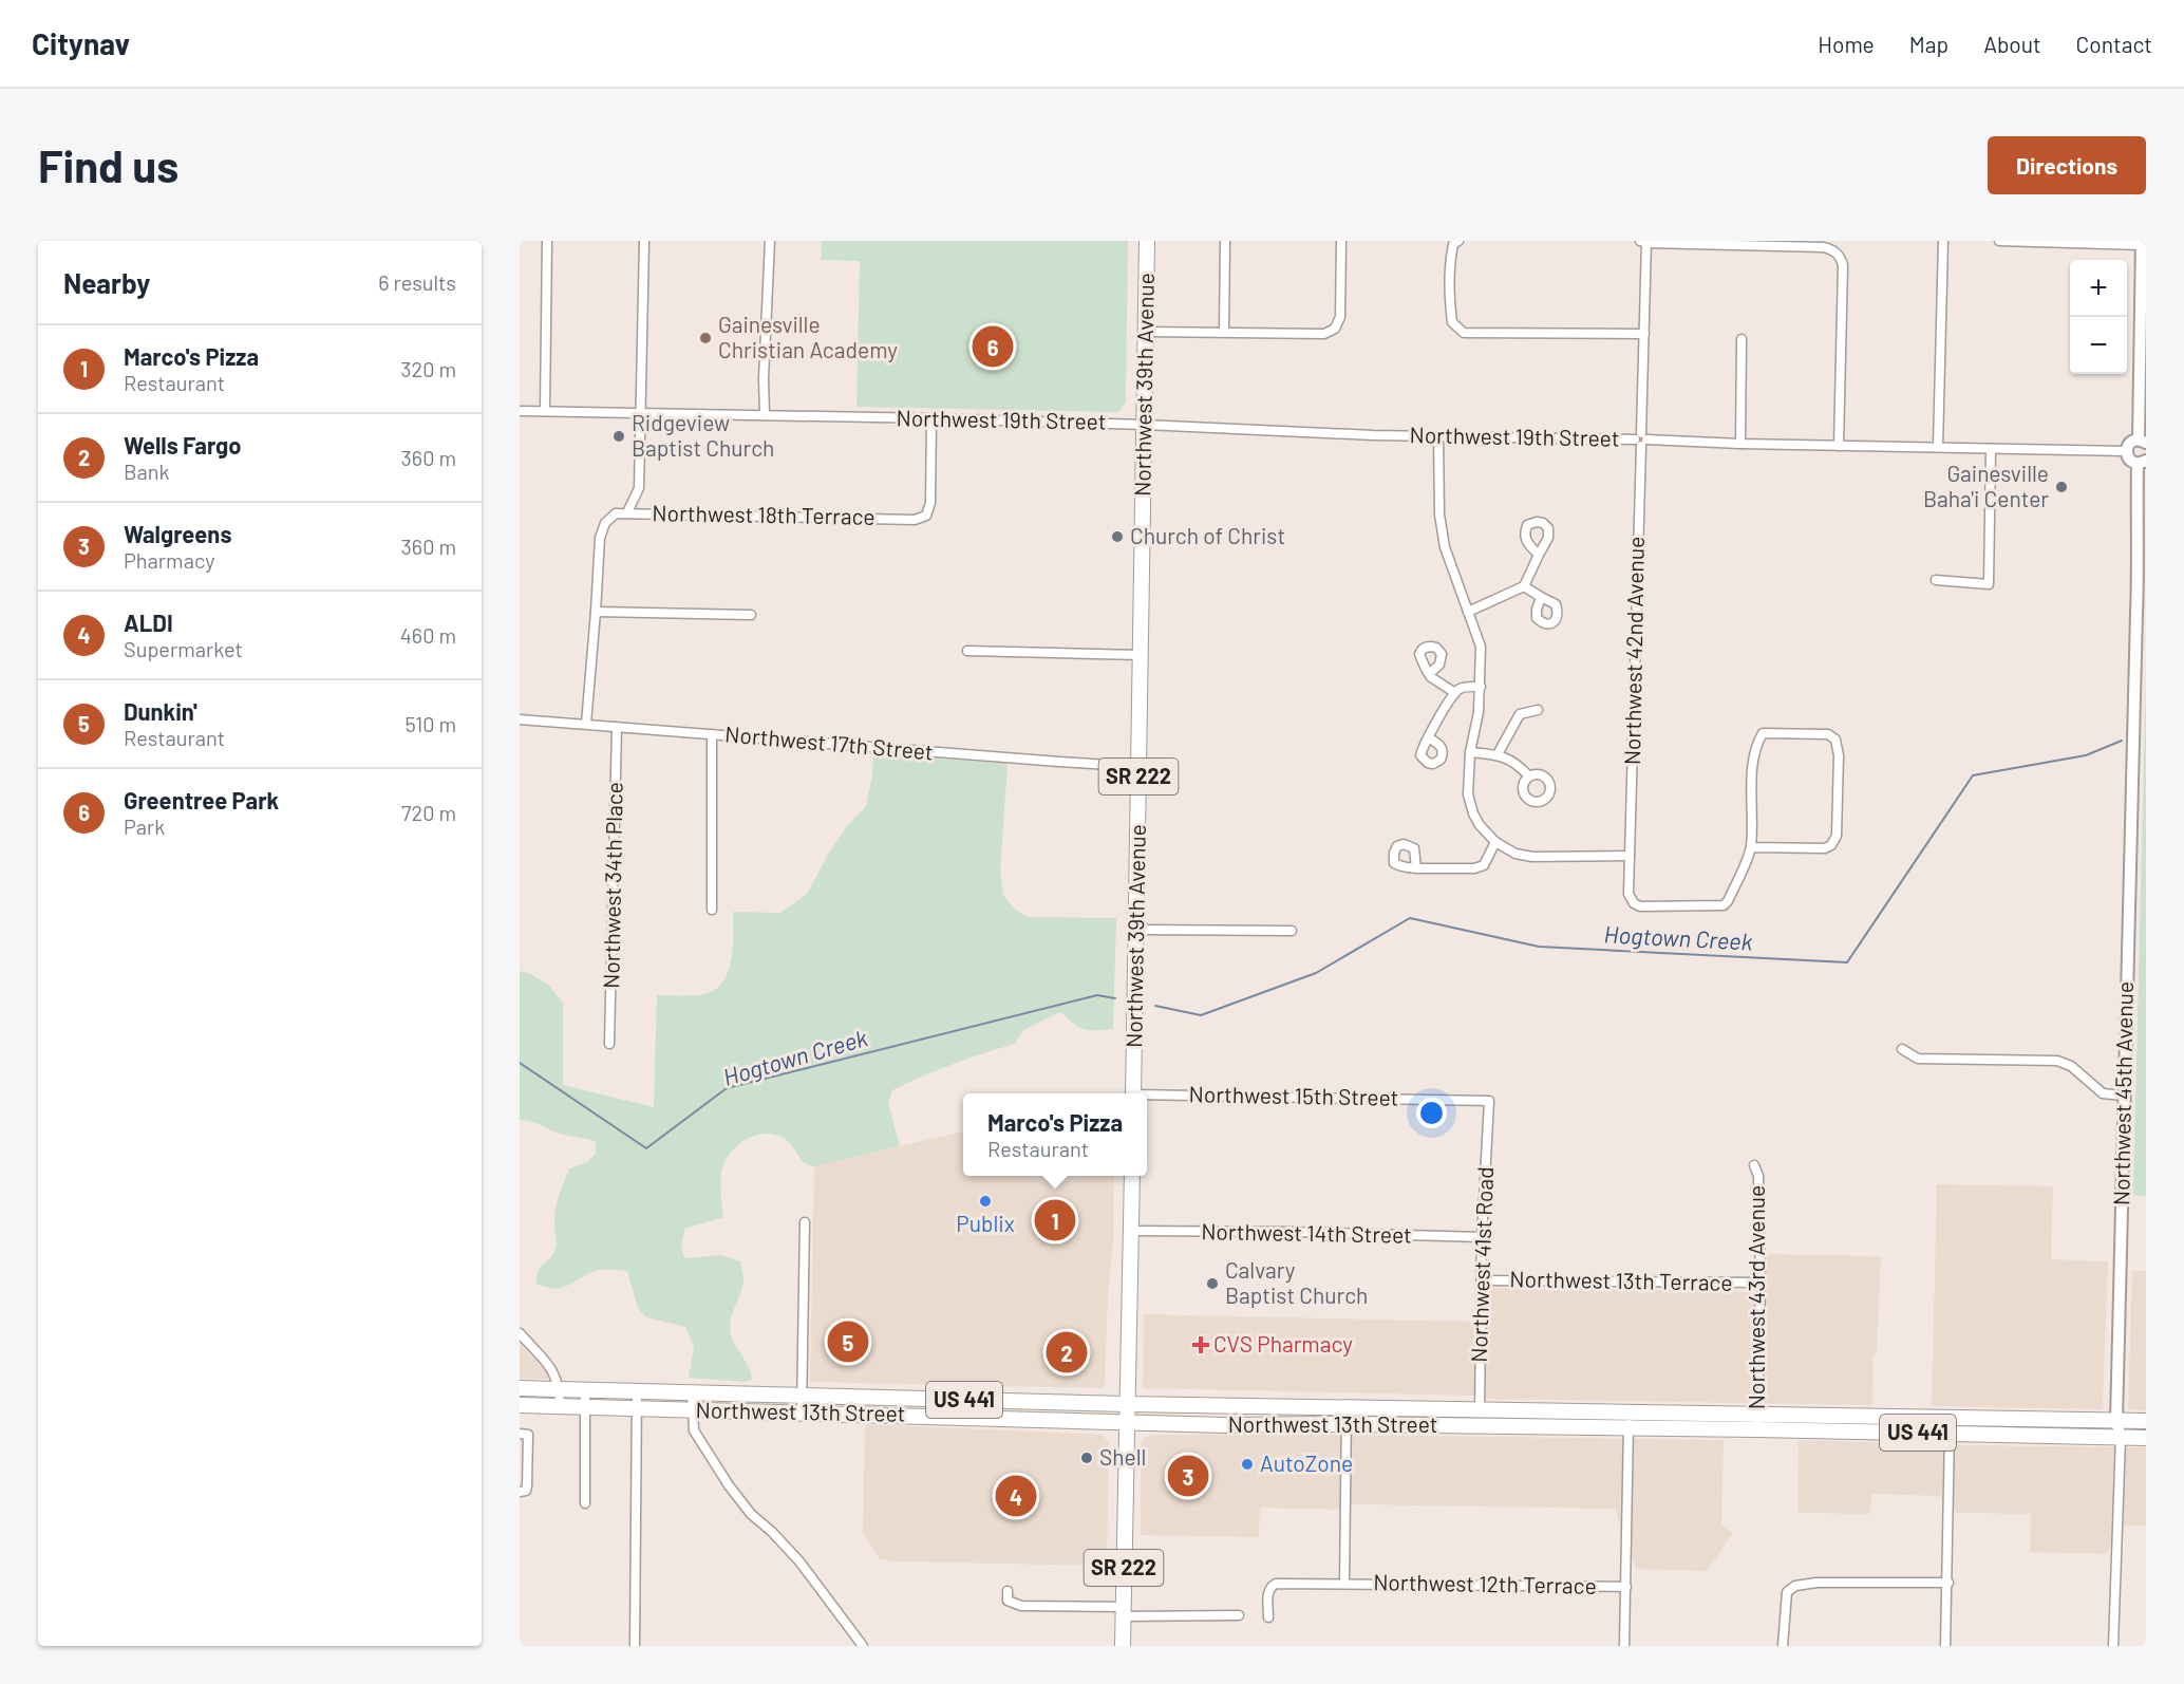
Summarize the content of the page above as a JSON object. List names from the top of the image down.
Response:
{
  "streets": {
    "main road": [
      "Northwest 39th Avenue",
      "SR 222",
      "US 441",
      "Northwest 13th Street"
    ],
    "street": [
      "Northwest 19th Street",
      "Northwest 18th Terrace",
      "Northwest 42nd Avenue",
      "Northwest 17th Street",
      "Northwest 34th Place",
      "Northwest 45th Avenue",
      "Northwest 15th Street",
      "Northwest 14th Street",
      "Northwest 41st Road",
      "Northwest 13th Terrace",
      "Northwest 43rd Avenue",
      "Northwest 12th Terrace"
    ]
  },
  "crossings": [
    ["Northwest 39th Avenue", "Northwest 19th Street"],
    ["Northwest 39th Avenue", "Northwest 17th Street"],
    ["Northwest 19th Street", "Northwest 18th Terrace"],
    ["Northwest 19th Street", "Northwest 42nd Avenue"],
    ["Northwest 17th Street", "Northwest 34th Place"],
    ["SR 222", "Northwest 14th Street"],
    ["SR 222", "Northwest 13th Street"],
    ["Northwest 45th Avenue", "Northwest 13th Street"],
    ["Northwest 15th Street", "Northwest 41st Road"],
    ["Northwest 14th Street", "Northwest 41st Road"],
    ["Northwest 41st Road", "Northwest 13th Terrace"],
    ["Northwest 41st Road", "Northwest 13th Street"],
    ["Northwest 13th Terrace", "Northwest 43rd Avenue"],
    ["Northwest 43rd Avenue", "Northwest 13th Street"]
  ],
  "water": ["Hogtown Creek"],
  "places": {
    "other": [
      "Gainesville Christian Academy",
      "Ridgeview Baptist Church",
      "Gainesville Baha'i Center",
      "Church of Christ",
      "Publix",
      "Calvary Baptist Church",
      "Shell",
      "AutoZone"
    ],
    "health": ["CVS Pharmacy"]
  },
  "page": {
    "header": "Citynav",
    "nav": [
      "Home",
      "Map",
      "About",
      "Contact"
    ],
    "buttons": "Directions",
    "title": "Find us",
    "heading": ["Nearby", "6 results"],
    "map_buttons": ["+", "−"],
    "list": [
      {
        "mark": "1",
        "name": "Marco's Pizza",
        "note": "Restaurant",
        "value": "320 m"
      },
      {
        "mark": "2",
        "name": "Wells Fargo",
        "note": "Bank",
        "value": "360 m"
      },
      {
        "mark": "3",
        "name": "Walgreens",
        "note": "Pharmacy",
        "value": "360 m"
      },
      {
        "mark": "4",
        "name": "ALDI",
        "note": "Supermarket",
        "value": "460 m"
      },
      {
        "mark": "5",
        "name": "Dunkin'",
        "note": "Restaurant",
        "value": "510 m"
      },
      {
        "mark": "6",
        "name": "Greentree Park",
        "note": "Park",
        "value": "720 m"
      }
    ],
    "pins": [
      "6",
      "1",
      "5",
      "2",
      "3",
      "4"
    ],
    "popup": ["Marco's Pizza", "Restaurant"]
  }
}
